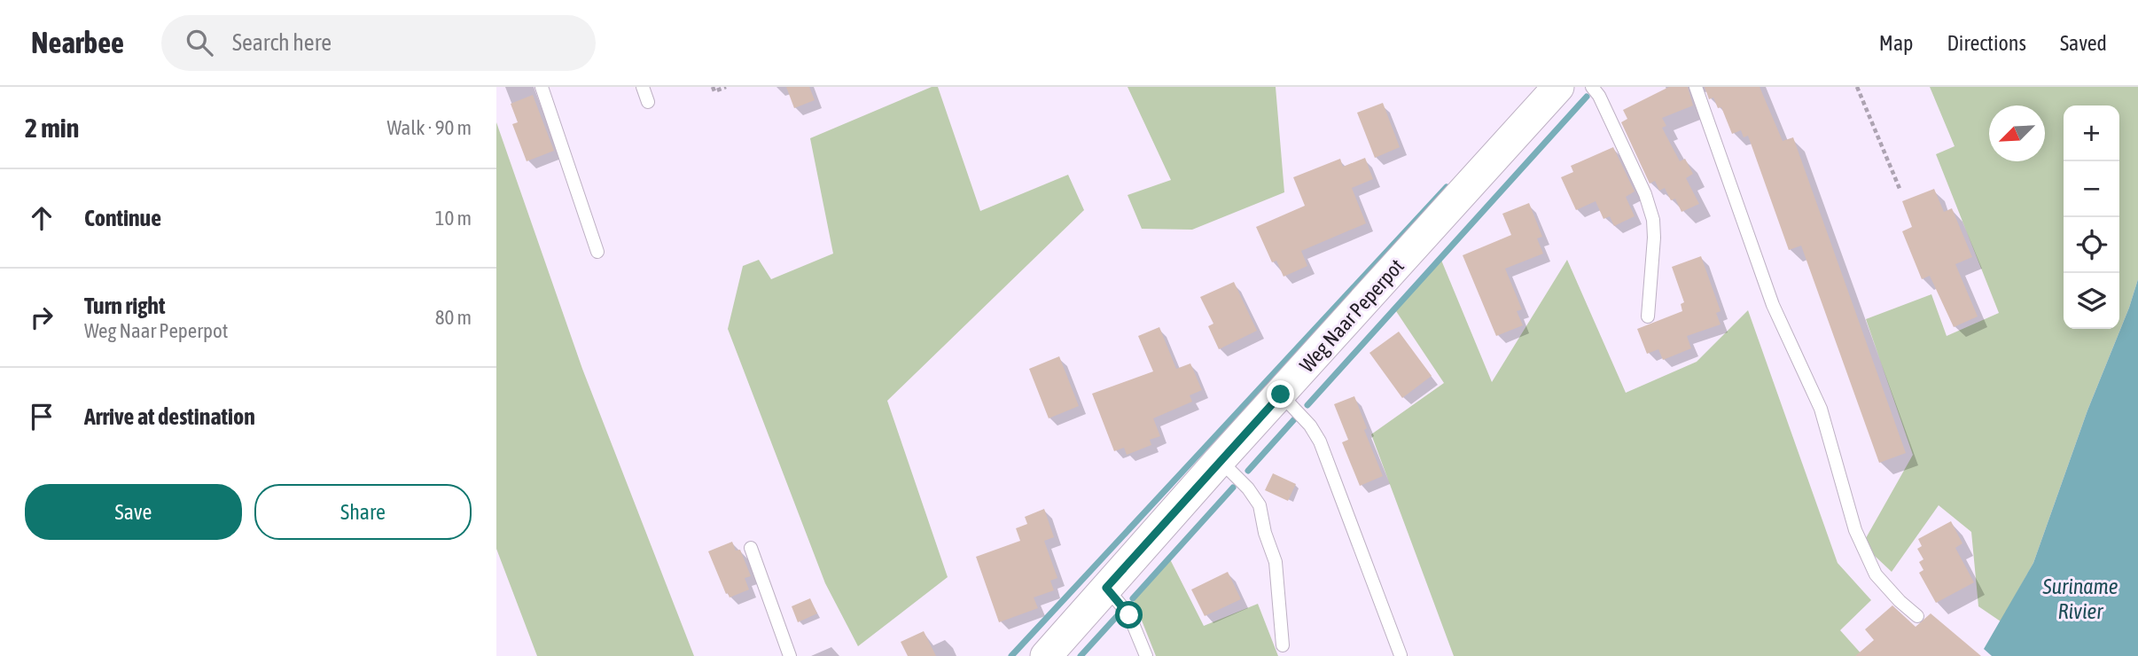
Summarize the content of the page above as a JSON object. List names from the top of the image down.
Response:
{
  "streets": {
    "street": ["Weg Naar Peperpot"]
  },
  "water": ["Suriname Rivier"],
  "north": "bottom left",
  "page": {
    "header": "Nearbee",
    "search": "Search here",
    "nav": ["Map", "Directions", "Saved"],
    "heading": ["2 min", "Walk · 90 m"],
    "map_buttons": ["+", "−"],
    "list": [
      ["Continue", "10 m"],
      ["Turn right", "Weg Naar Peperpot", "80 m"],
      "Arrive at destination"
    ],
    "buttons": ["Save", "Share"]
  }
}
